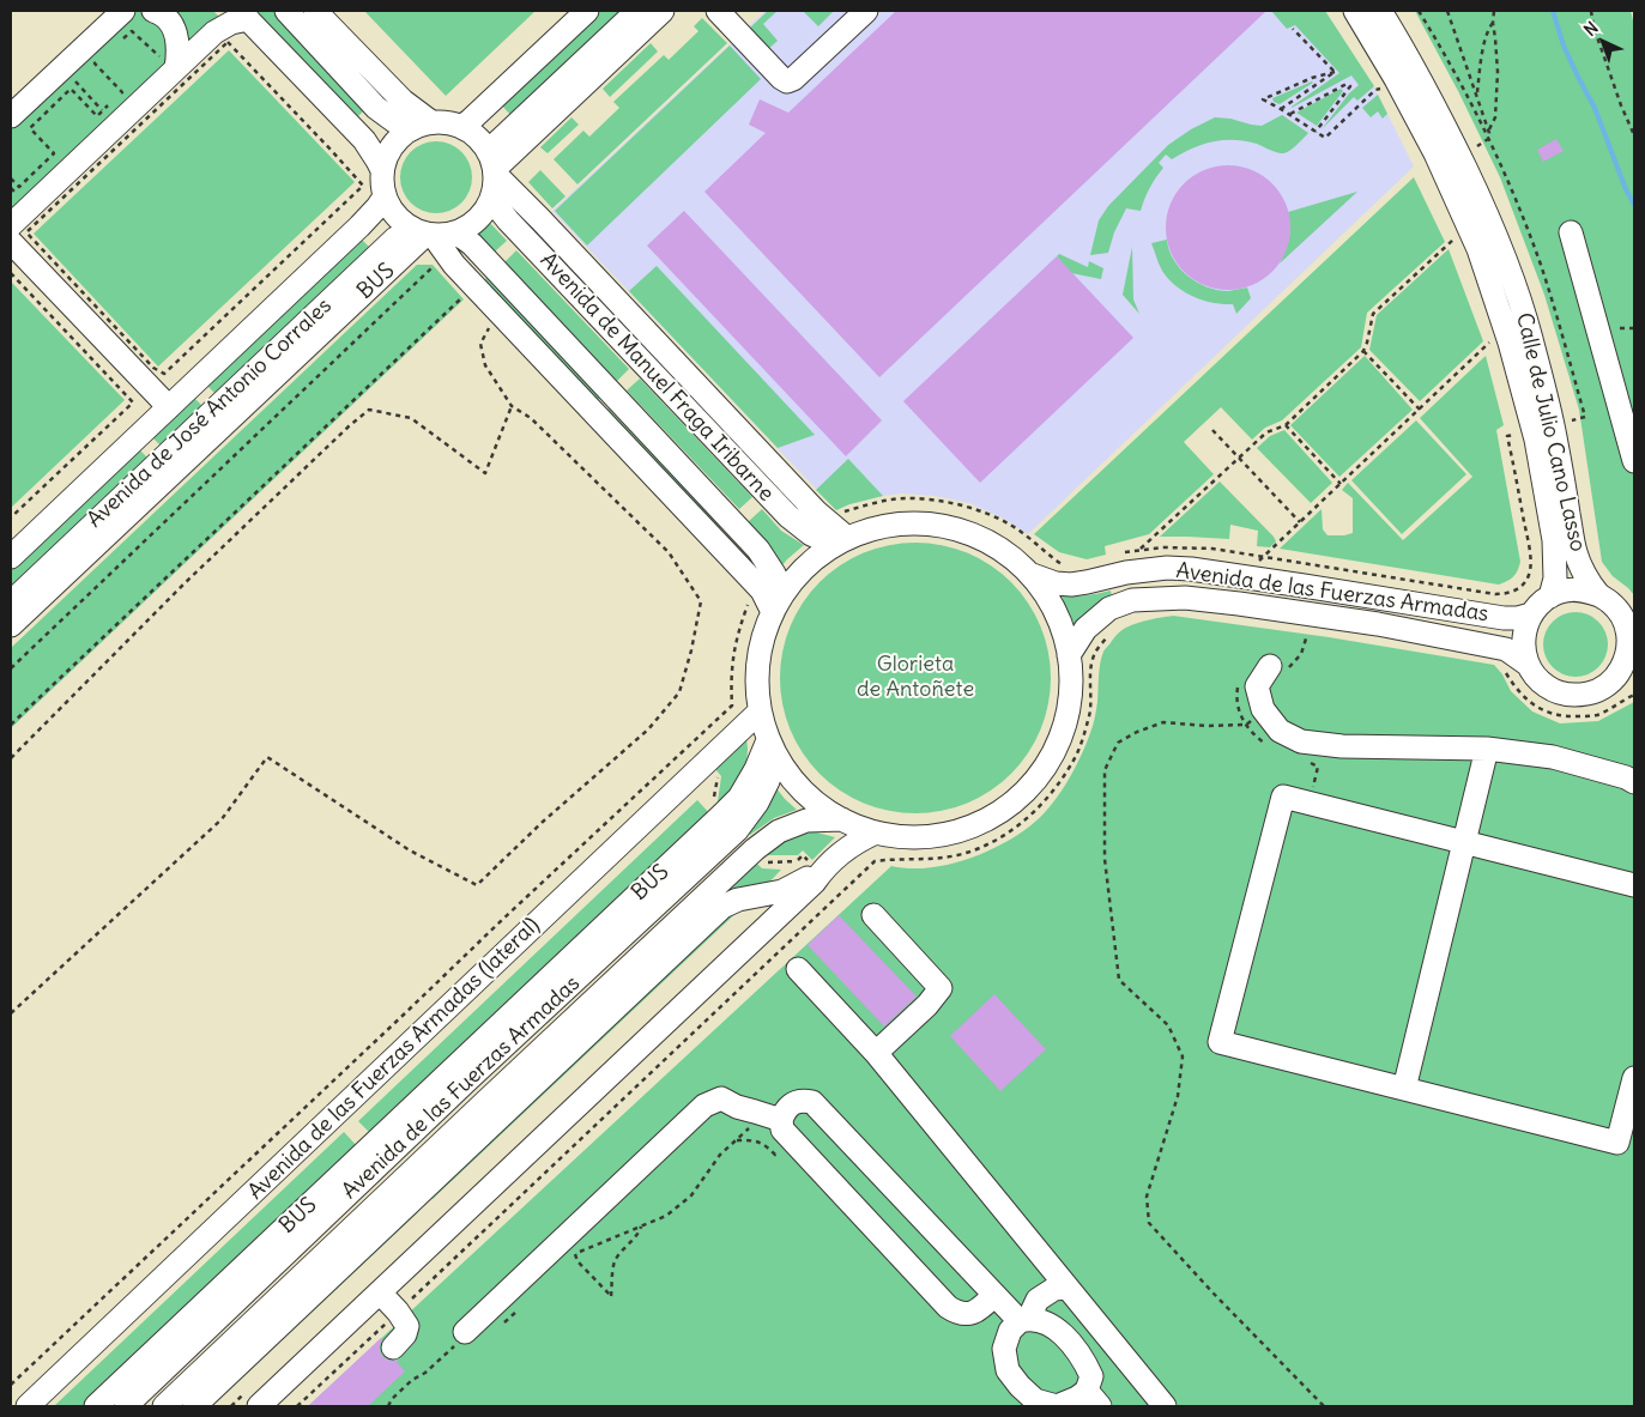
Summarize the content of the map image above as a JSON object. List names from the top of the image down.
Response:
{
  "streets": {
    "street": [
      "BUS",
      "Avenida de Manuel Fraga Iribarne",
      "Avenida de José Antonio Corrales",
      "Calle de Julio Cano Lasso",
      "Avenida de las Fuerzas Armadas",
      "Avenida de las Fuerzas Armadas (lateral)"
    ]
  },
  "crossings": [
    ["BUS", "Avenida de Manuel Fraga Iribarne"],
    ["BUS", "Avenida de José Antonio Corrales"],
    ["BUS", "Avenida de las Fuerzas Armadas"],
    ["Avenida de Manuel Fraga Iribarne", "Avenida de José Antonio Corrales"],
    ["Calle de Julio Cano Lasso", "Avenida de las Fuerzas Armadas"]
  ],
  "parks": ["Glorieta de Antoñete"],
  "north": "top left"
}
